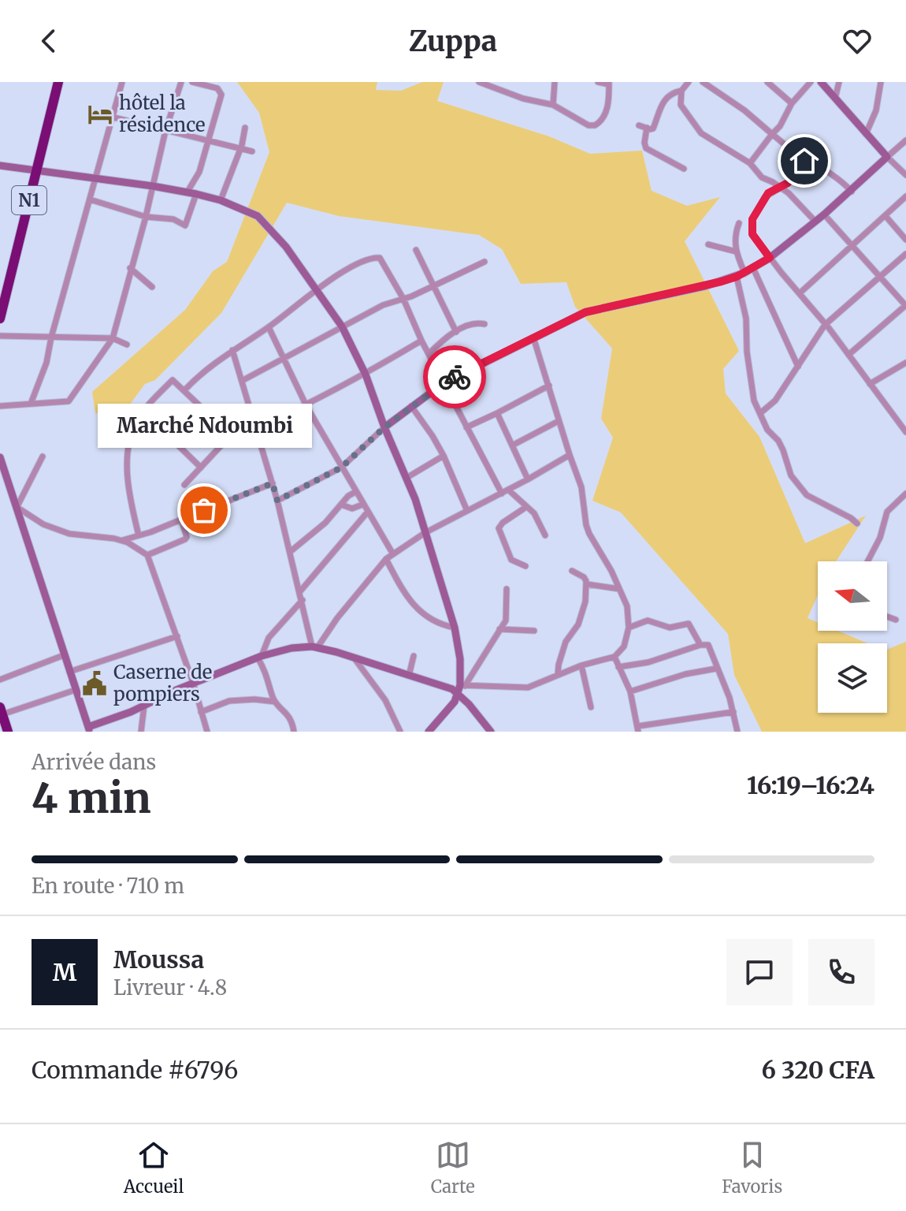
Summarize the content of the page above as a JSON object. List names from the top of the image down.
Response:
{
  "streets": {
    "highway": ["N1"]
  },
  "places": {
    "hotel": ["hôtel la résidence"],
    "other": ["Marché Ndoumbi"],
    "public building": ["Caserne de pompiers"]
  },
  "north": "left",
  "page": {
    "header": "Zuppa",
    "bubble": "Marché Ndoumbi",
    "heading": ["4 min", "Arrivée dans", "16:19–16:24"],
    "panel": [
      "Moussa",
      "Livreur · 4.8",
      "Commande #6796",
      "6 320 CFA"
    ],
    "bar": "En route · 710 m",
    "round": "M",
    "tabs": ["Accueil", "Carte", "Favoris"]
  }
}
